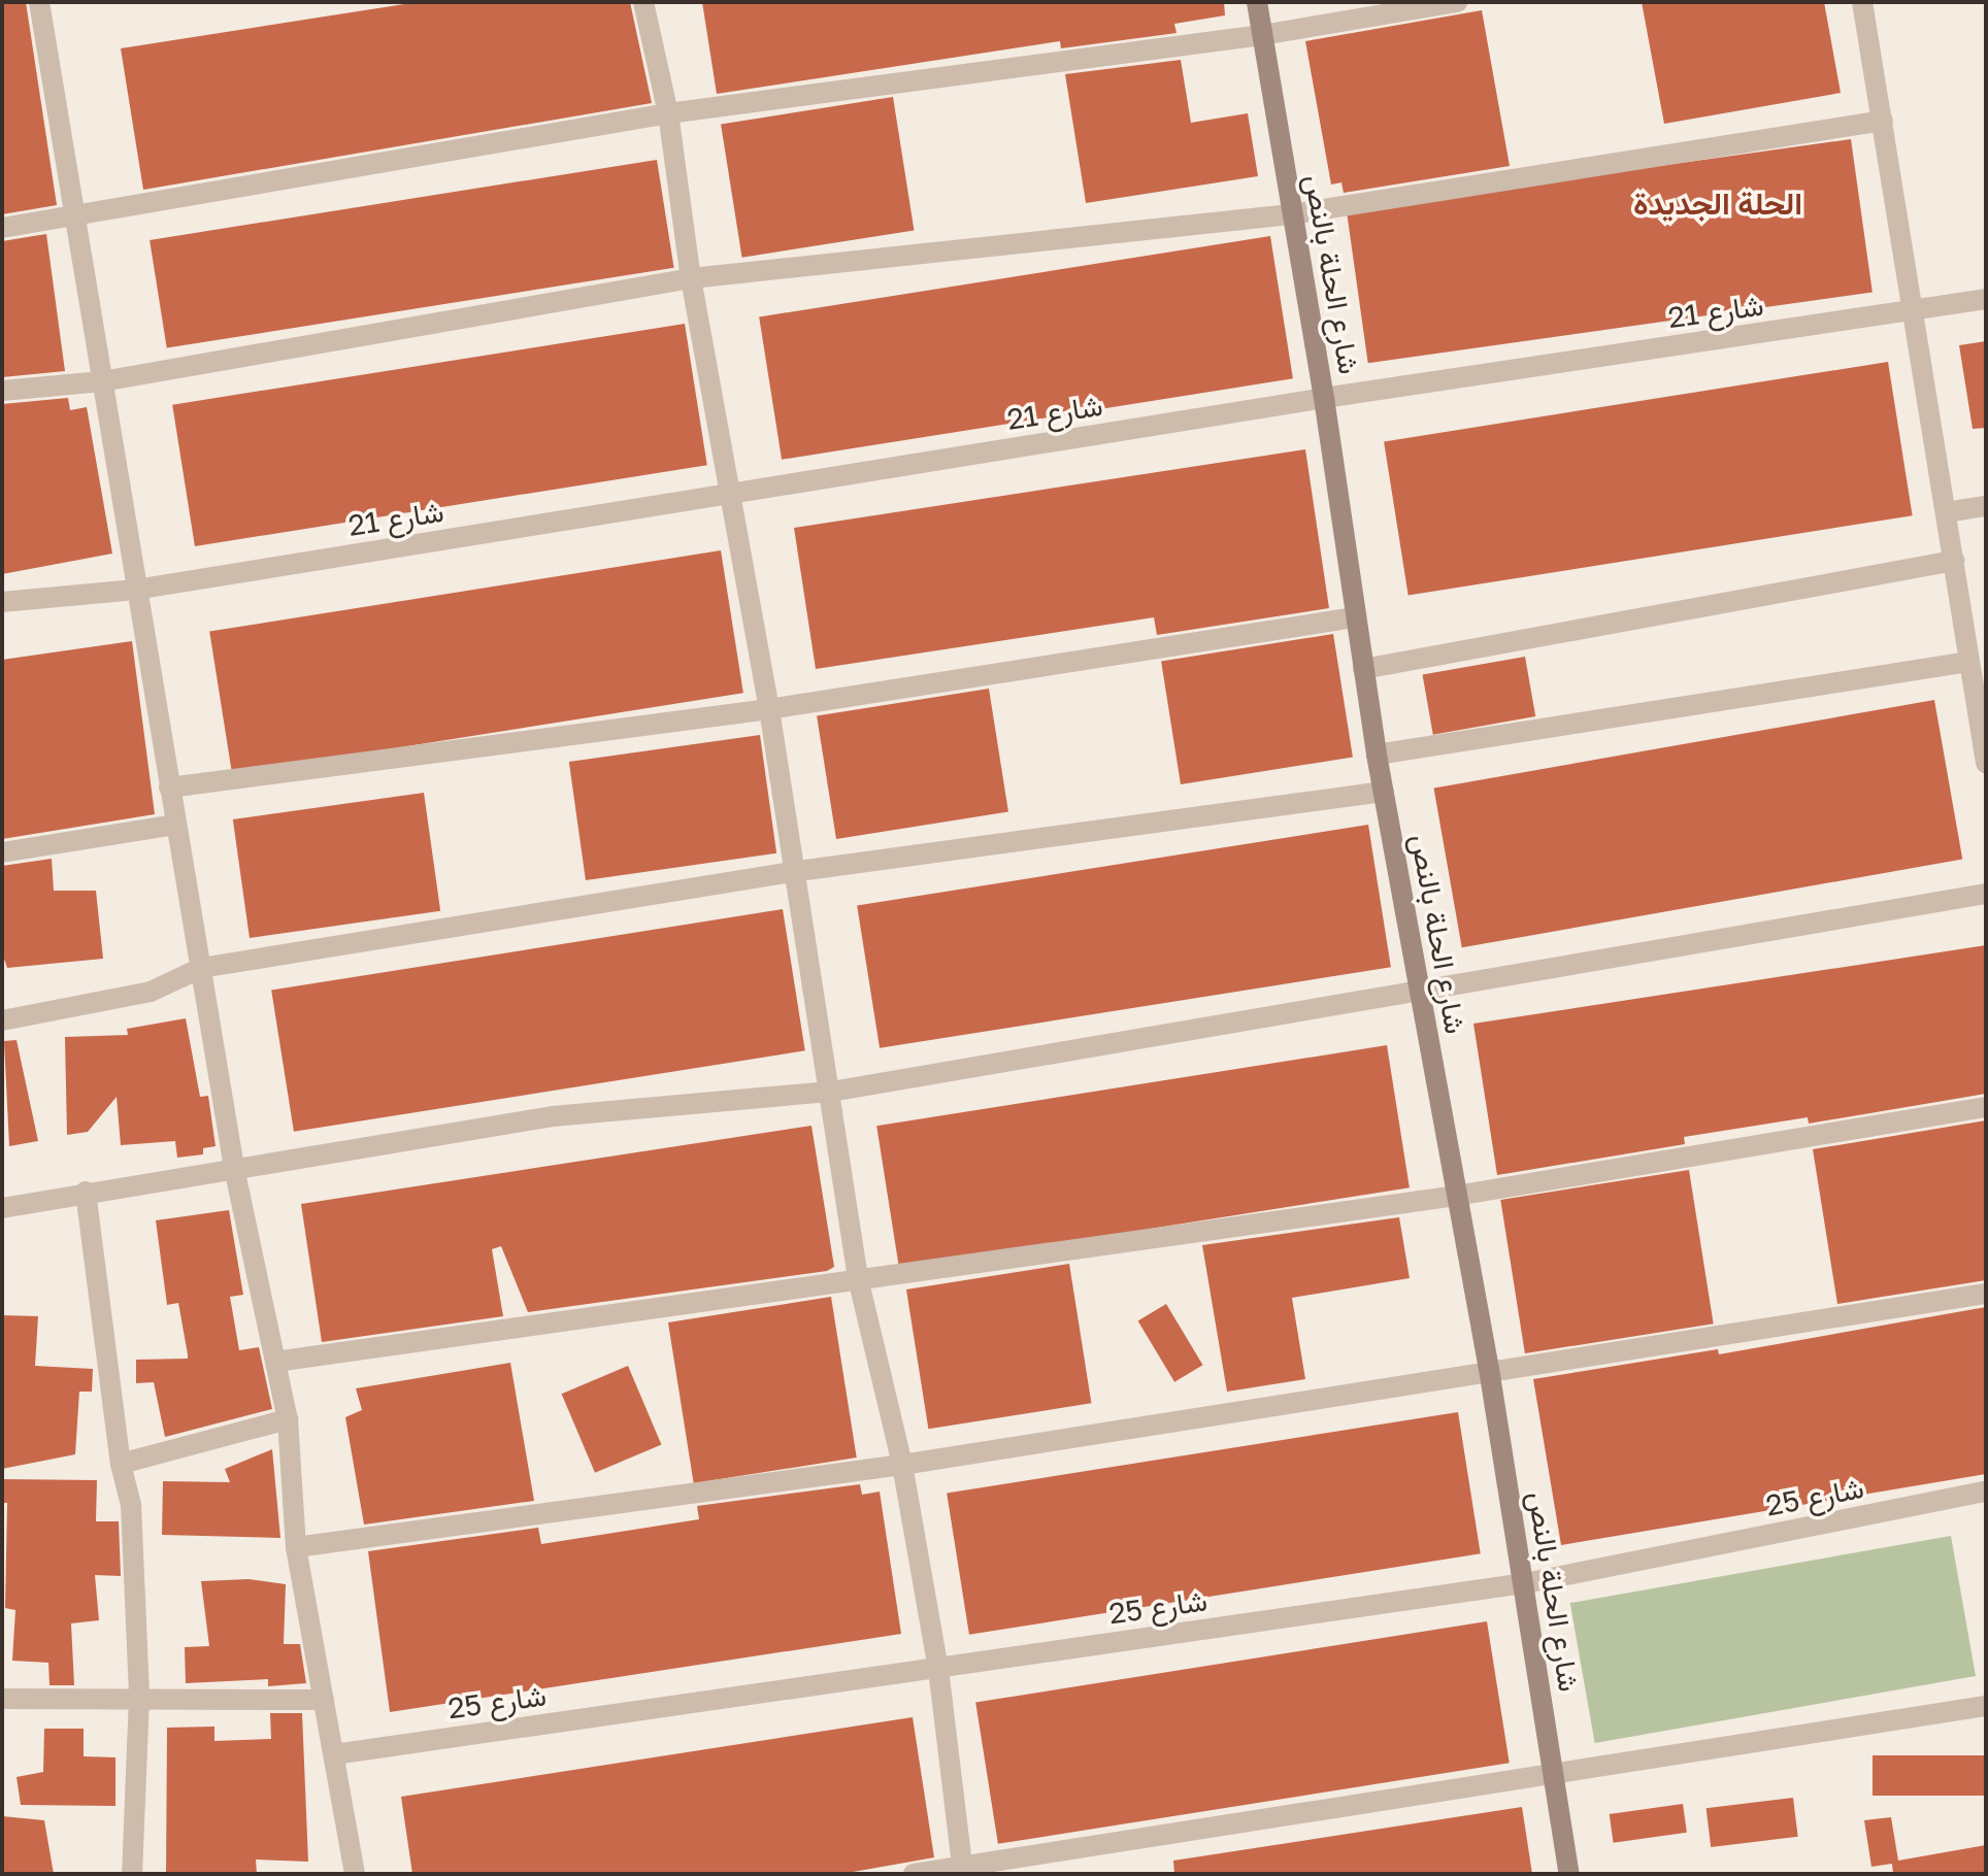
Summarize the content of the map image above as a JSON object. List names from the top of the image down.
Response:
{
  "streets": {
    "street": ["شارع الحلة بالنص", "شارع 21", "شارع 25"]
  },
  "crossings": [
    ["شارع الحلة بالنص", "شارع 21"],
    ["شارع الحلة بالنص", "شارع 25"]
  ],
  "districts": ["الحلة الجديدة"]
}
